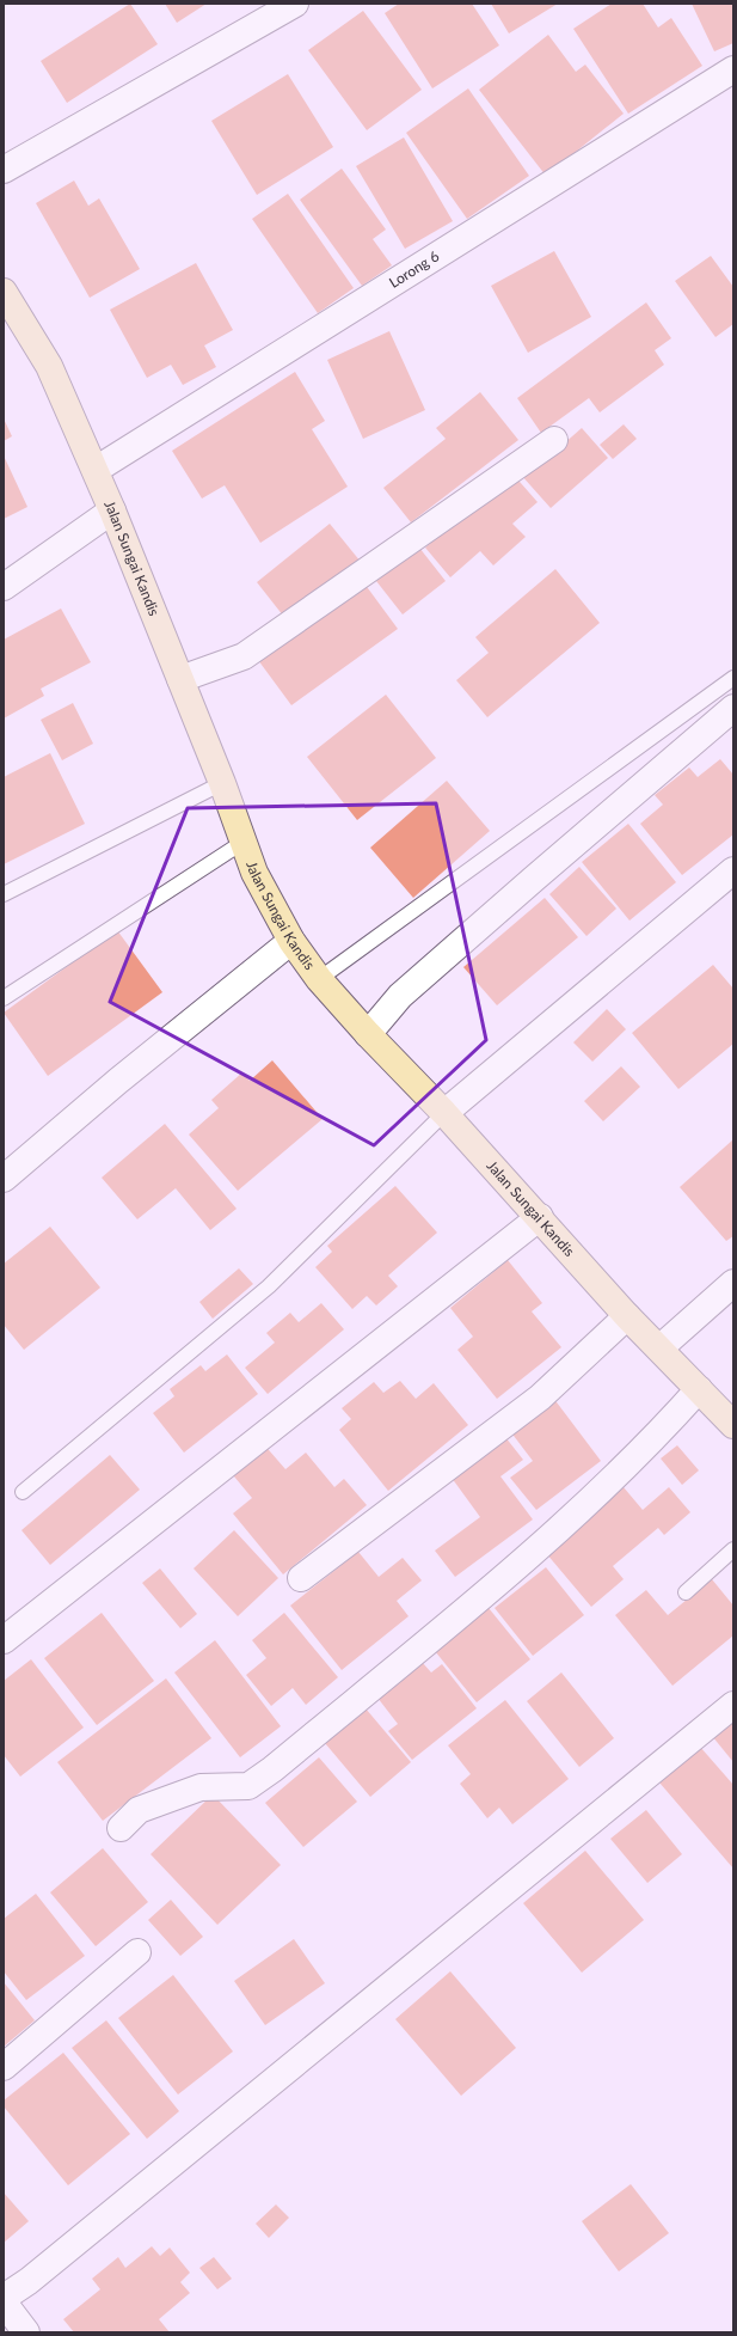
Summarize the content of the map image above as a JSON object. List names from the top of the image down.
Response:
{
  "streets": {
    "street": ["Lorong 6", "Jalan Sungai Kandis"]
  },
  "crossings": [
    ["Lorong 6", "Jalan Sungai Kandis"]
  ]
}
